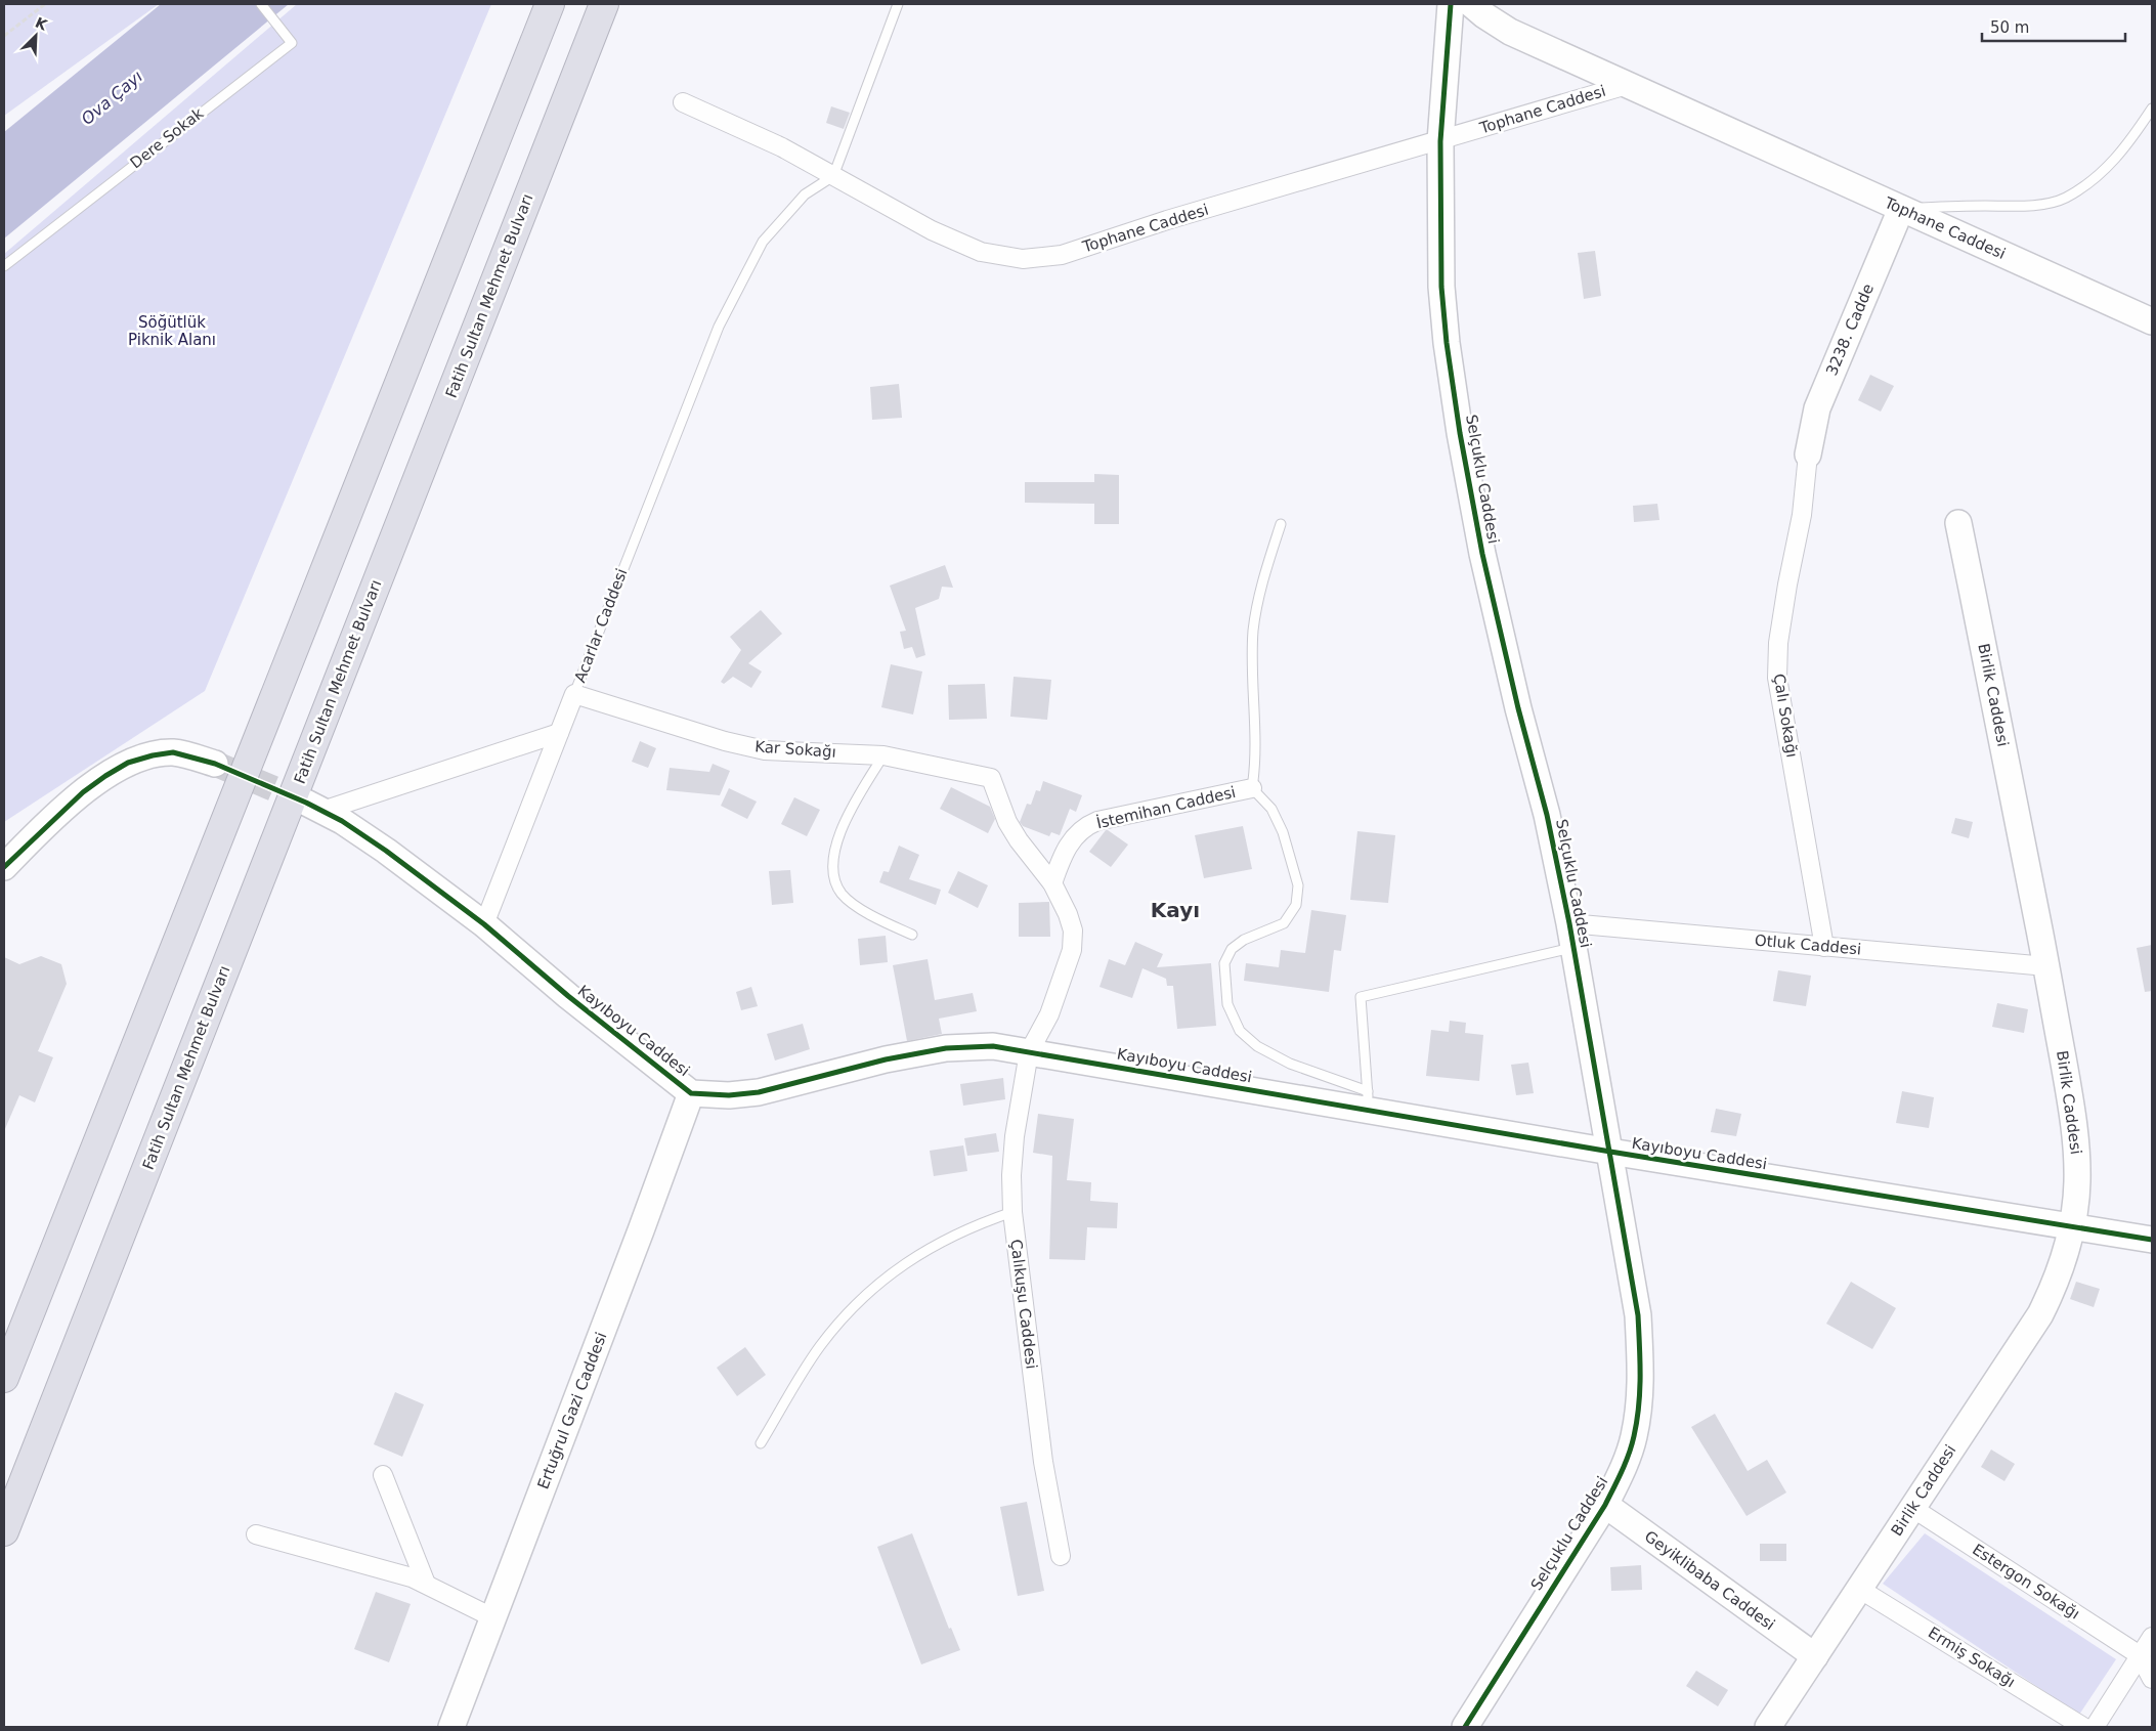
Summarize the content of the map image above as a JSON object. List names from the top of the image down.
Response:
{
  "streets": {
    "highway": ["Fatih Sultan Mehmet Bulvarı"],
    "street": [
      "Tophane Caddesi",
      "3238. Cadde",
      "Selçuklu Caddesi",
      "Acarlar Caddesi",
      "Birlik Caddesi",
      "Çalı Sokağı",
      "Kar Sokağı",
      "İstemihan Caddesi",
      "Otluk Caddesi",
      "Kayıboyu Caddesi",
      "Çalıkuşu Caddesi",
      "Ertuğrul Gazi Caddesi",
      "Geyiklibaba Caddesi",
      "Estergon Sokağı",
      "Ermiş Sokağı"
    ],
    "lane": ["Dere Sokak"]
  },
  "crossings": [
    ["Tophane Caddesi", "3238. Cadde"],
    ["Tophane Caddesi", "Selçuklu Caddesi"],
    ["Tophane Caddesi", "Acarlar Caddesi"],
    ["3238. Cadde", "Çalı Sokağı"],
    ["Selçuklu Caddesi", "Otluk Caddesi"],
    ["Selçuklu Caddesi", "Kayıboyu Caddesi"],
    ["Selçuklu Caddesi", "Geyiklibaba Caddesi"],
    ["Acarlar Caddesi", "Kar Sokağı"],
    ["Acarlar Caddesi", "Kayıboyu Caddesi"],
    ["Birlik Caddesi", "Otluk Caddesi"],
    ["Birlik Caddesi", "Kayıboyu Caddesi"],
    ["Birlik Caddesi", "Geyiklibaba Caddesi"],
    ["Birlik Caddesi", "Estergon Sokağı"],
    ["Birlik Caddesi", "Ermiş Sokağı"],
    ["Çalı Sokağı", "Otluk Caddesi"],
    ["Kar Sokağı", "Çalıkuşu Caddesi"],
    ["İstemihan Caddesi", "Çalıkuşu Caddesi"],
    ["Kayıboyu Caddesi", "Çalıkuşu Caddesi"],
    ["Kayıboyu Caddesi", "Ertuğrul Gazi Caddesi"]
  ],
  "districts": ["Kayı"],
  "water": ["Ova Çayı"],
  "parks": ["Söğütlük Piknik Alanı"],
  "scale_bar": "50 m",
  "north": "top right"
}
